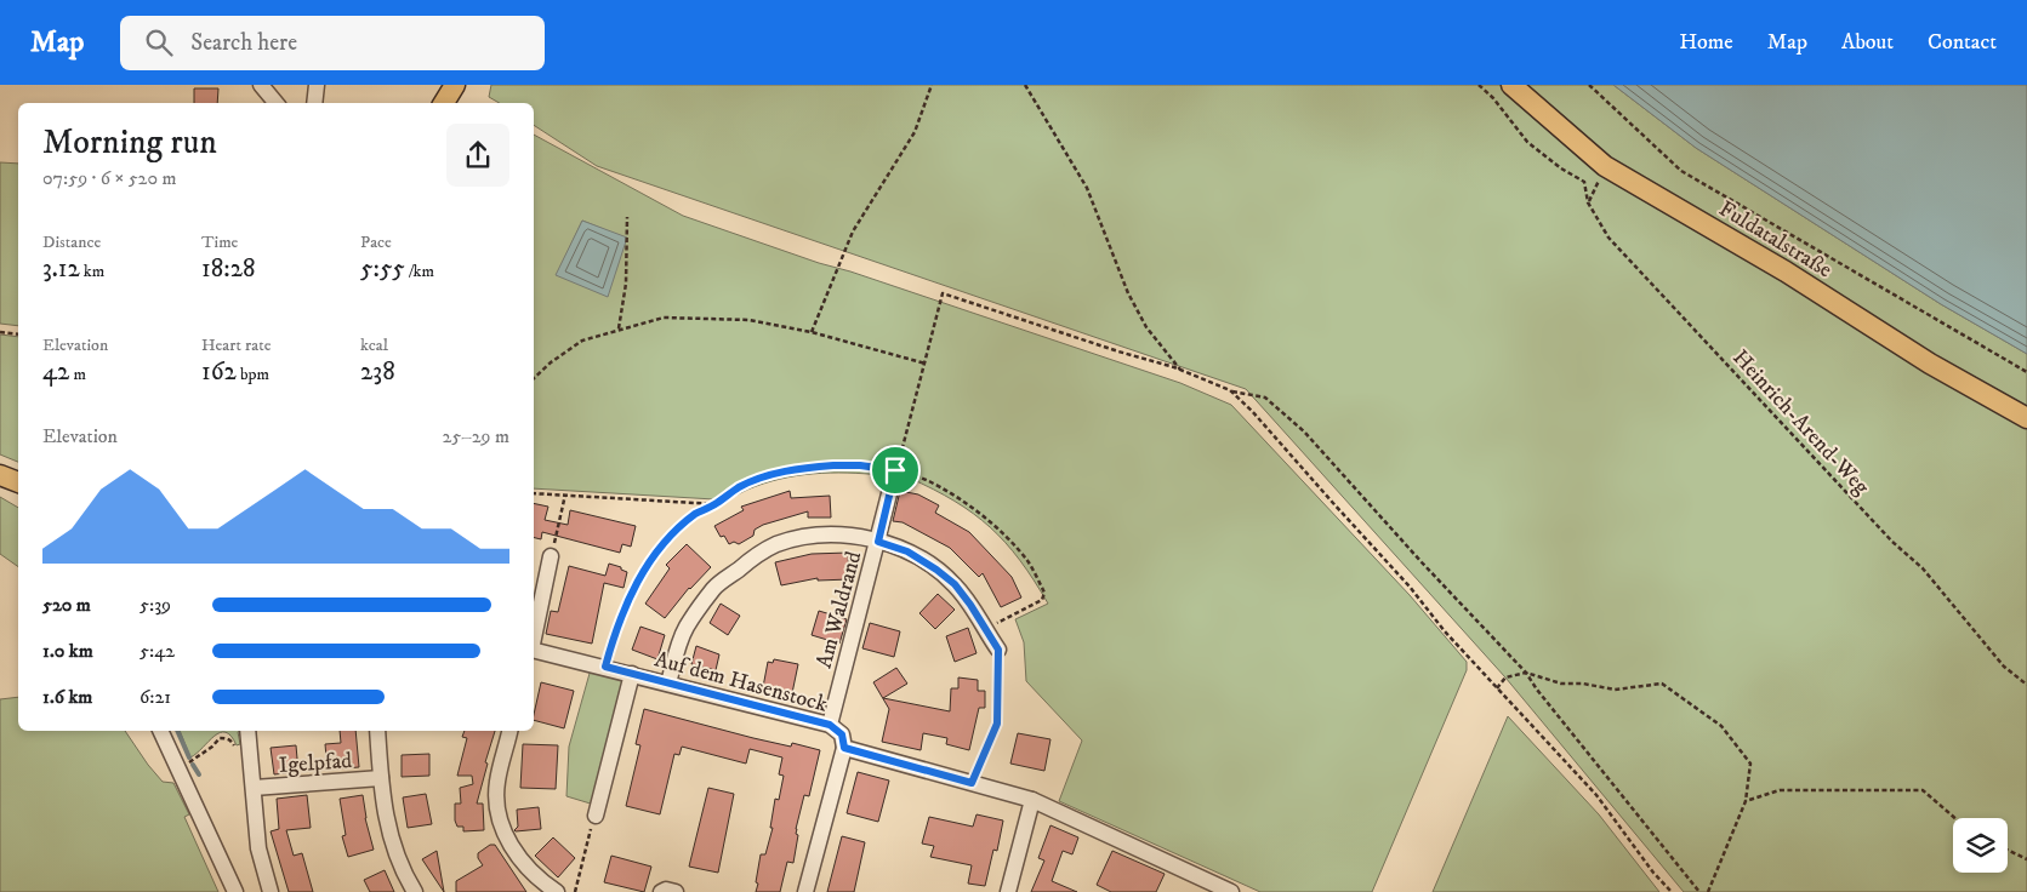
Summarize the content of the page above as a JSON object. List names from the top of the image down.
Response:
{
  "streets": {
    "main road": ["Fuldatalstraße"],
    "street": ["Am Waldrand", "Auf dem Hasenstock", "Igelpfad"],
    "path": ["Heinrich-Arend-Weg"]
  },
  "crossings": [
    ["Am Waldrand", "Auf dem Hasenstock"]
  ],
  "page": {
    "header": "Map",
    "search": "Search here",
    "nav": [
      "Home",
      "Map",
      "About",
      "Contact"
    ],
    "heading": ["Morning run", "07:59 · 6 × 520 m"],
    "stats": [
      ["Distance", "3.12 km"],
      ["Time", "18:28"],
      ["Pace", "5:55 /km"],
      ["Elevation", "42 m"],
      ["Heart rate", "162 bpm"],
      ["kcal", "238"]
    ],
    "chart": ["Elevation", "25–29 m"],
    "list": [
      {
        "name": "520 m",
        "note": "5:39"
      },
      {
        "name": "1.0 km",
        "note": "5:42"
      },
      {
        "name": "1.6 km",
        "note": "6:21"
      }
    ]
  }
}
